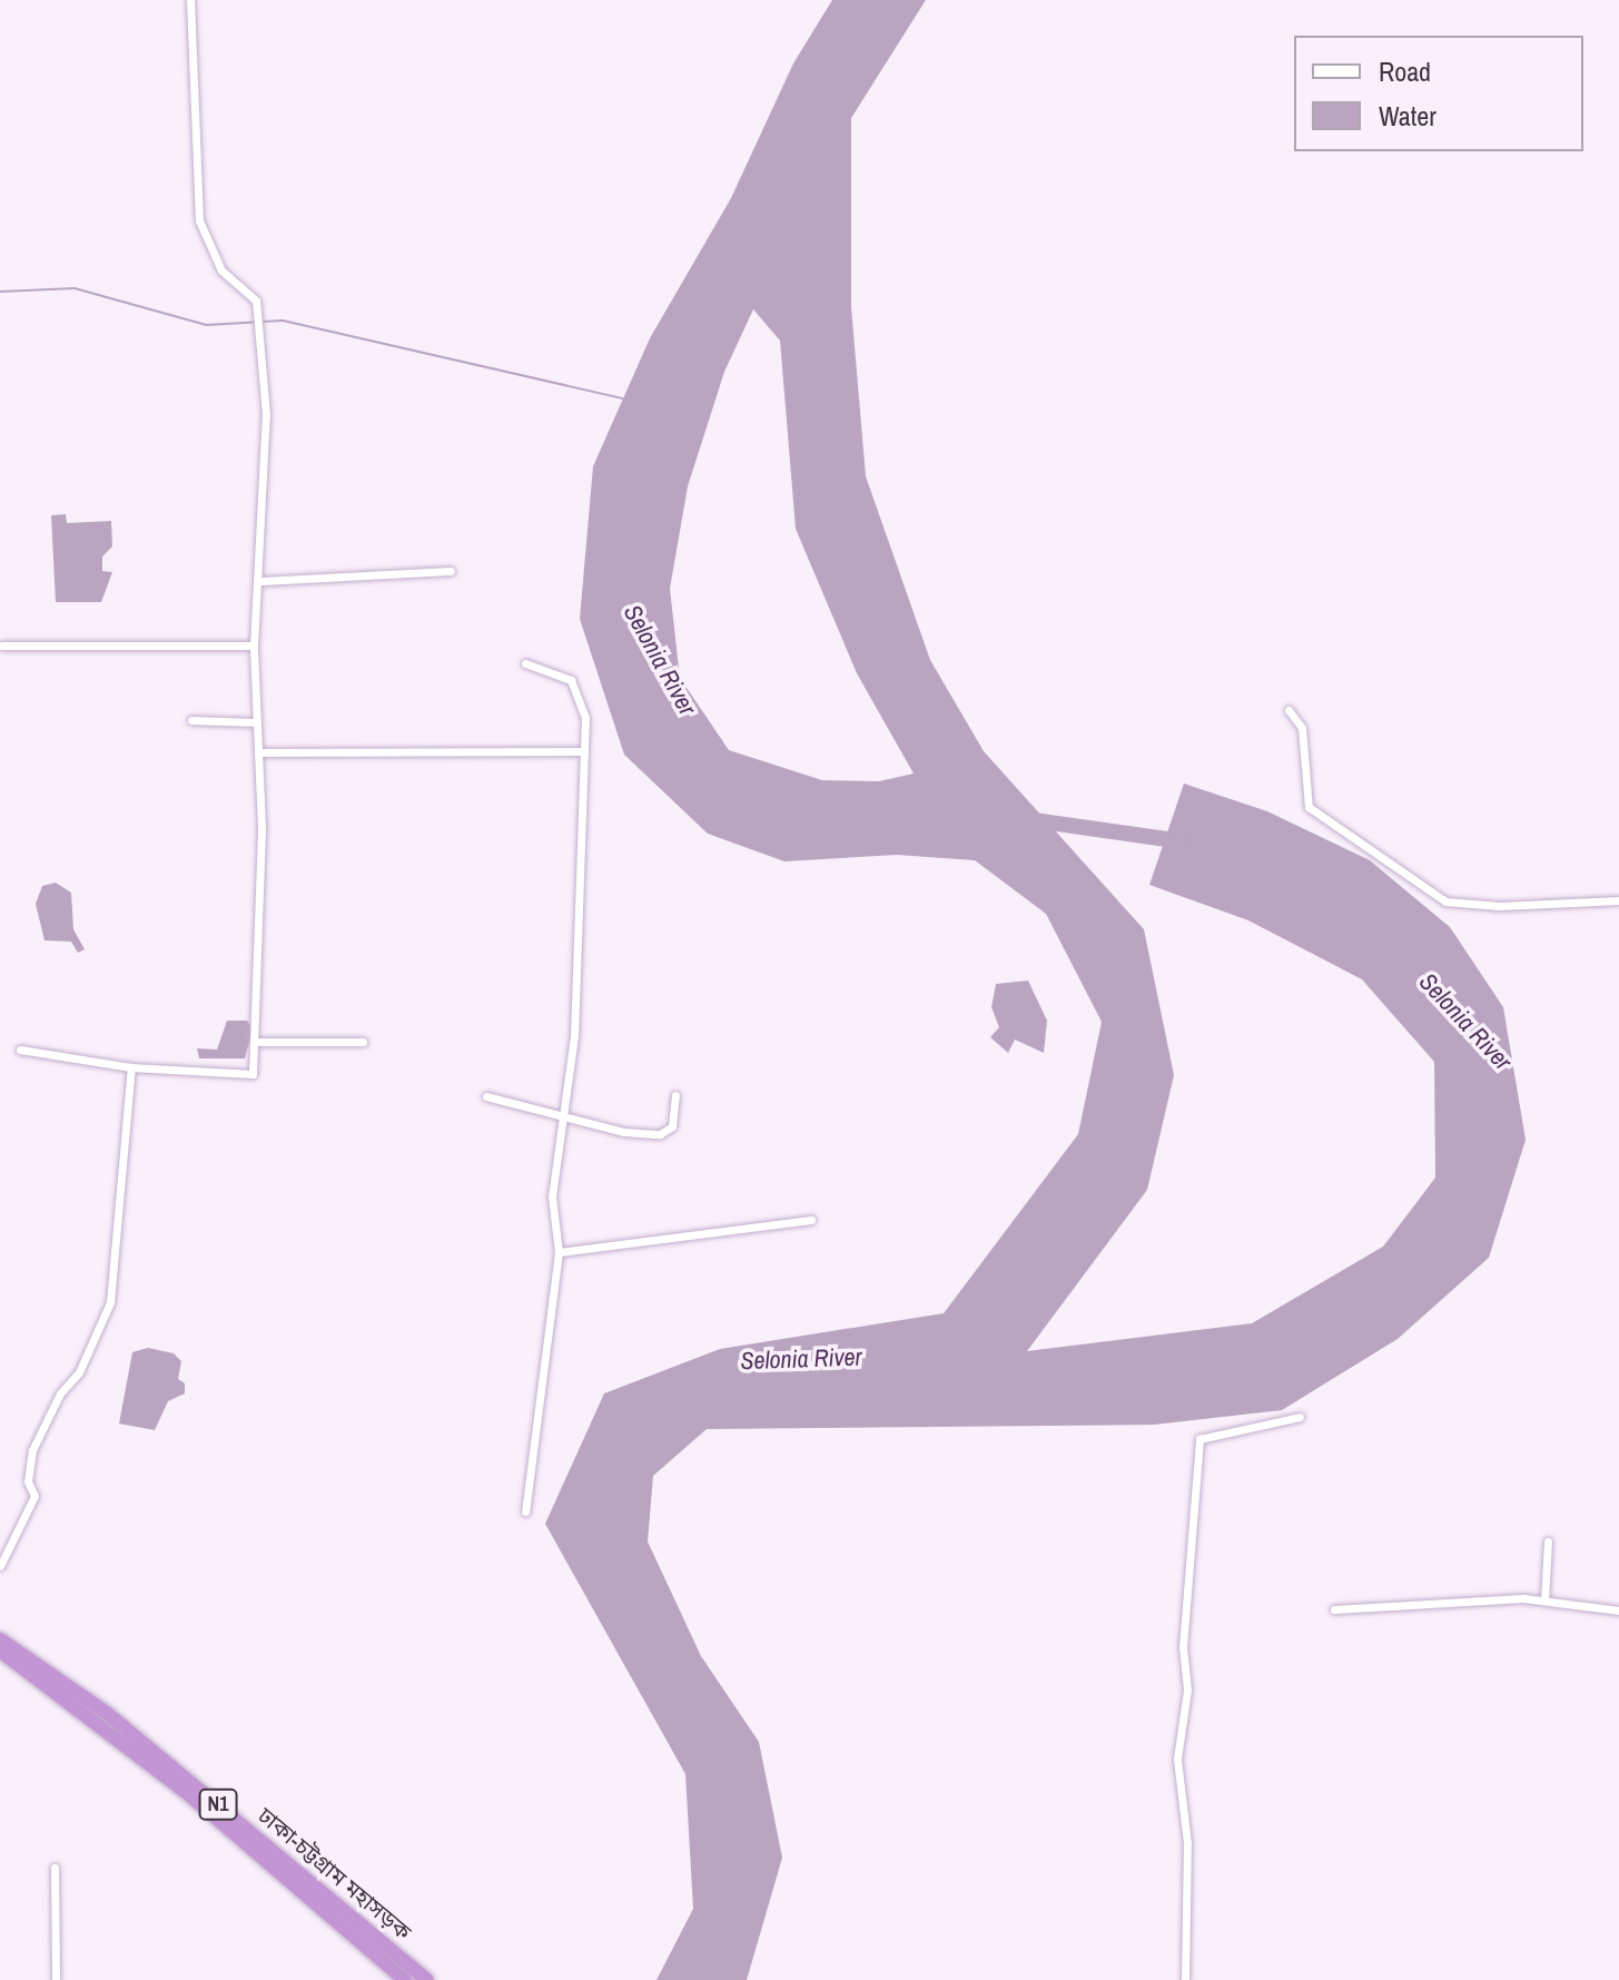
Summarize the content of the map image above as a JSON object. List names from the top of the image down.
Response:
{
  "streets": {
    "highway": ["N1", "ঢাকা-চট্টগ্রাম মহাসড়ক"]
  },
  "water": ["Selonia River"],
  "legend": ["Road", "Water"]
}
